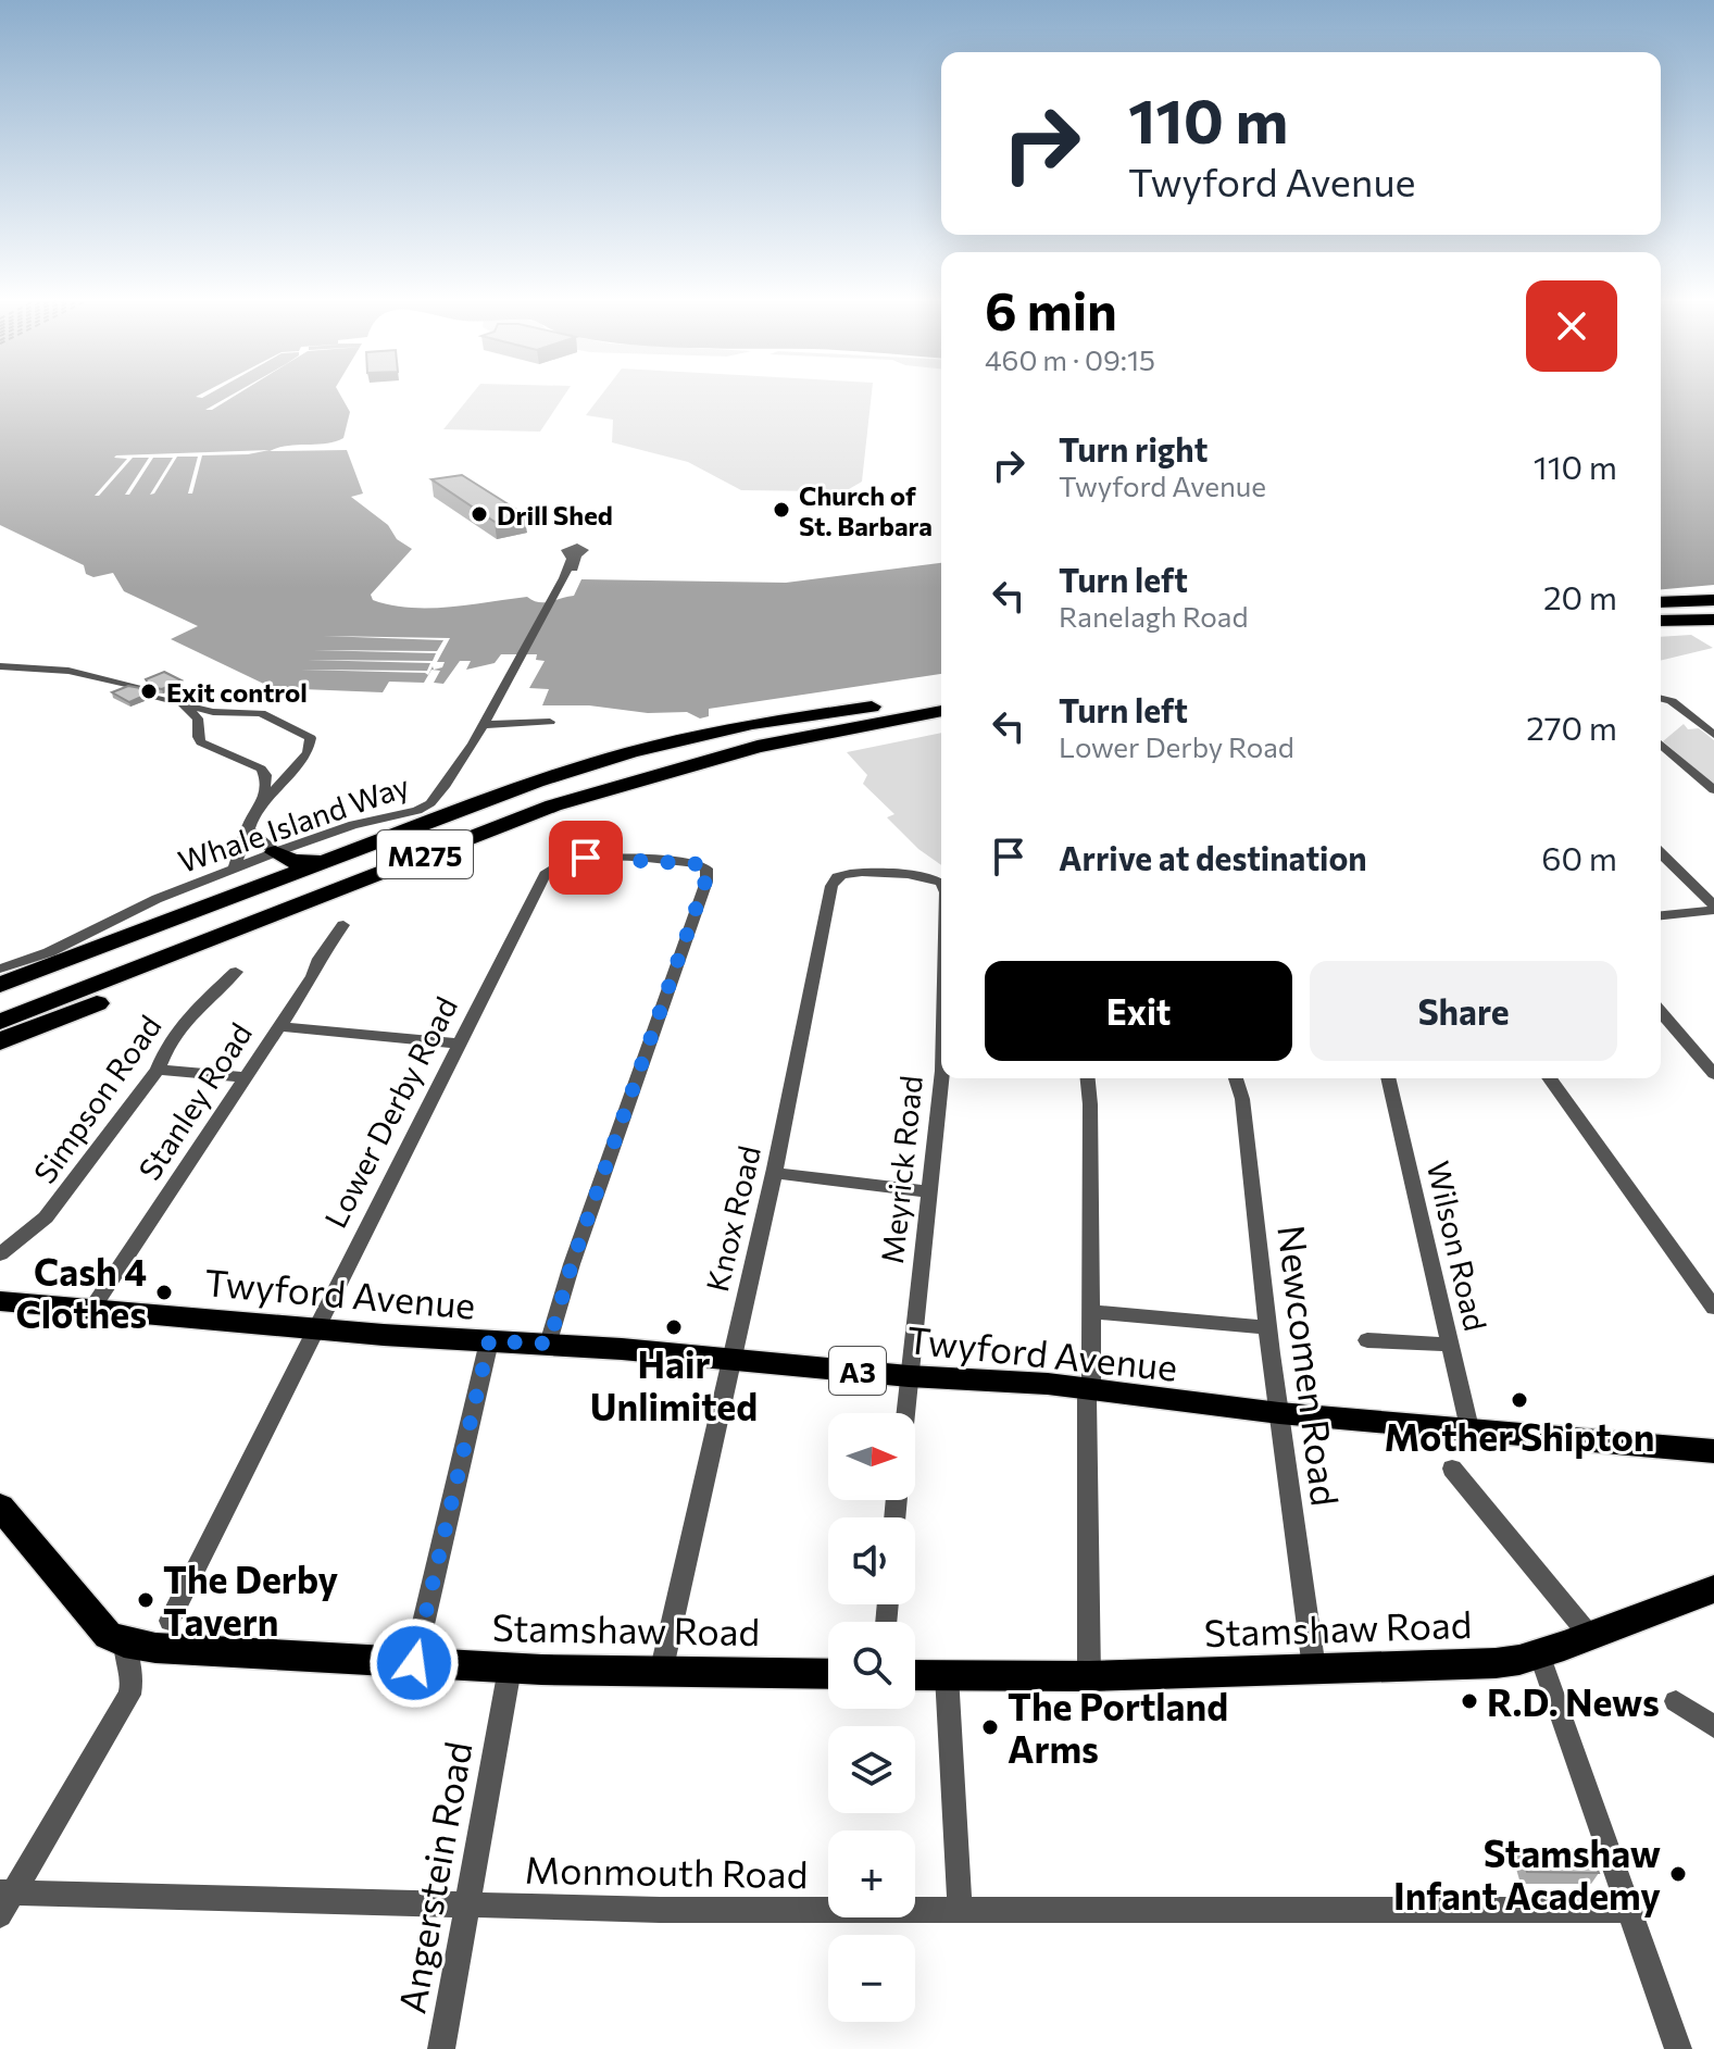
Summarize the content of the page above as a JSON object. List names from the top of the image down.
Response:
{
  "streets": {
    "highway": ["M275"],
    "main road": ["Twyford Avenue", "A3", "Stamshaw Road"],
    "street": [
      "Whale Island Way",
      "Simpson Road",
      "Stanley Road",
      "Lower Derby Road",
      "Meyrick Road",
      "Knox Road",
      "Wilson Road",
      "Newcomen Road",
      "Monmouth Road",
      "Angerstein Road"
    ]
  },
  "crossings": [
    ["Whale Island Way", "M275"],
    ["Stanley Road", "Twyford Avenue"],
    ["Lower Derby Road", "Twyford Avenue"],
    ["Meyrick Road", "Knox Road"],
    ["Meyrick Road", "Twyford Avenue"],
    ["Knox Road", "Twyford Avenue"],
    ["Knox Road", "Stamshaw Road"],
    ["Wilson Road", "Twyford Avenue"],
    ["Twyford Avenue", "Newcomen Road"],
    ["Newcomen Road", "Stamshaw Road"],
    ["Stamshaw Road", "Angerstein Road"],
    ["Monmouth Road", "Angerstein Road"]
  ],
  "places": [
    "Church of St. Barbara",
    "Drill Shed",
    "Exit control",
    "Cash 4 Clothes",
    "Hair Unlimited",
    "Mother Shipton",
    "The Derby Tavern",
    "R.D. News",
    "The Portland Arms",
    "Stamshaw Infant Academy"
  ],
  "north": "right",
  "page": {
    "turn": ["110 m", "Twyford Avenue"],
    "heading": ["6 min", "460 m · 09:15"],
    "list": [
      {
        "name": "Turn right",
        "note": "Twyford Avenue",
        "value": "110 m"
      },
      {
        "name": "Turn left",
        "note": "Ranelagh Road",
        "value": "20 m"
      },
      {
        "name": "Turn left",
        "note": "Lower Derby Road",
        "value": "270 m"
      },
      {
        "name": "Arrive at destination",
        "value": "60 m"
      }
    ],
    "buttons": ["Exit", "Share"],
    "map_buttons": ["+", "−"]
  }
}
